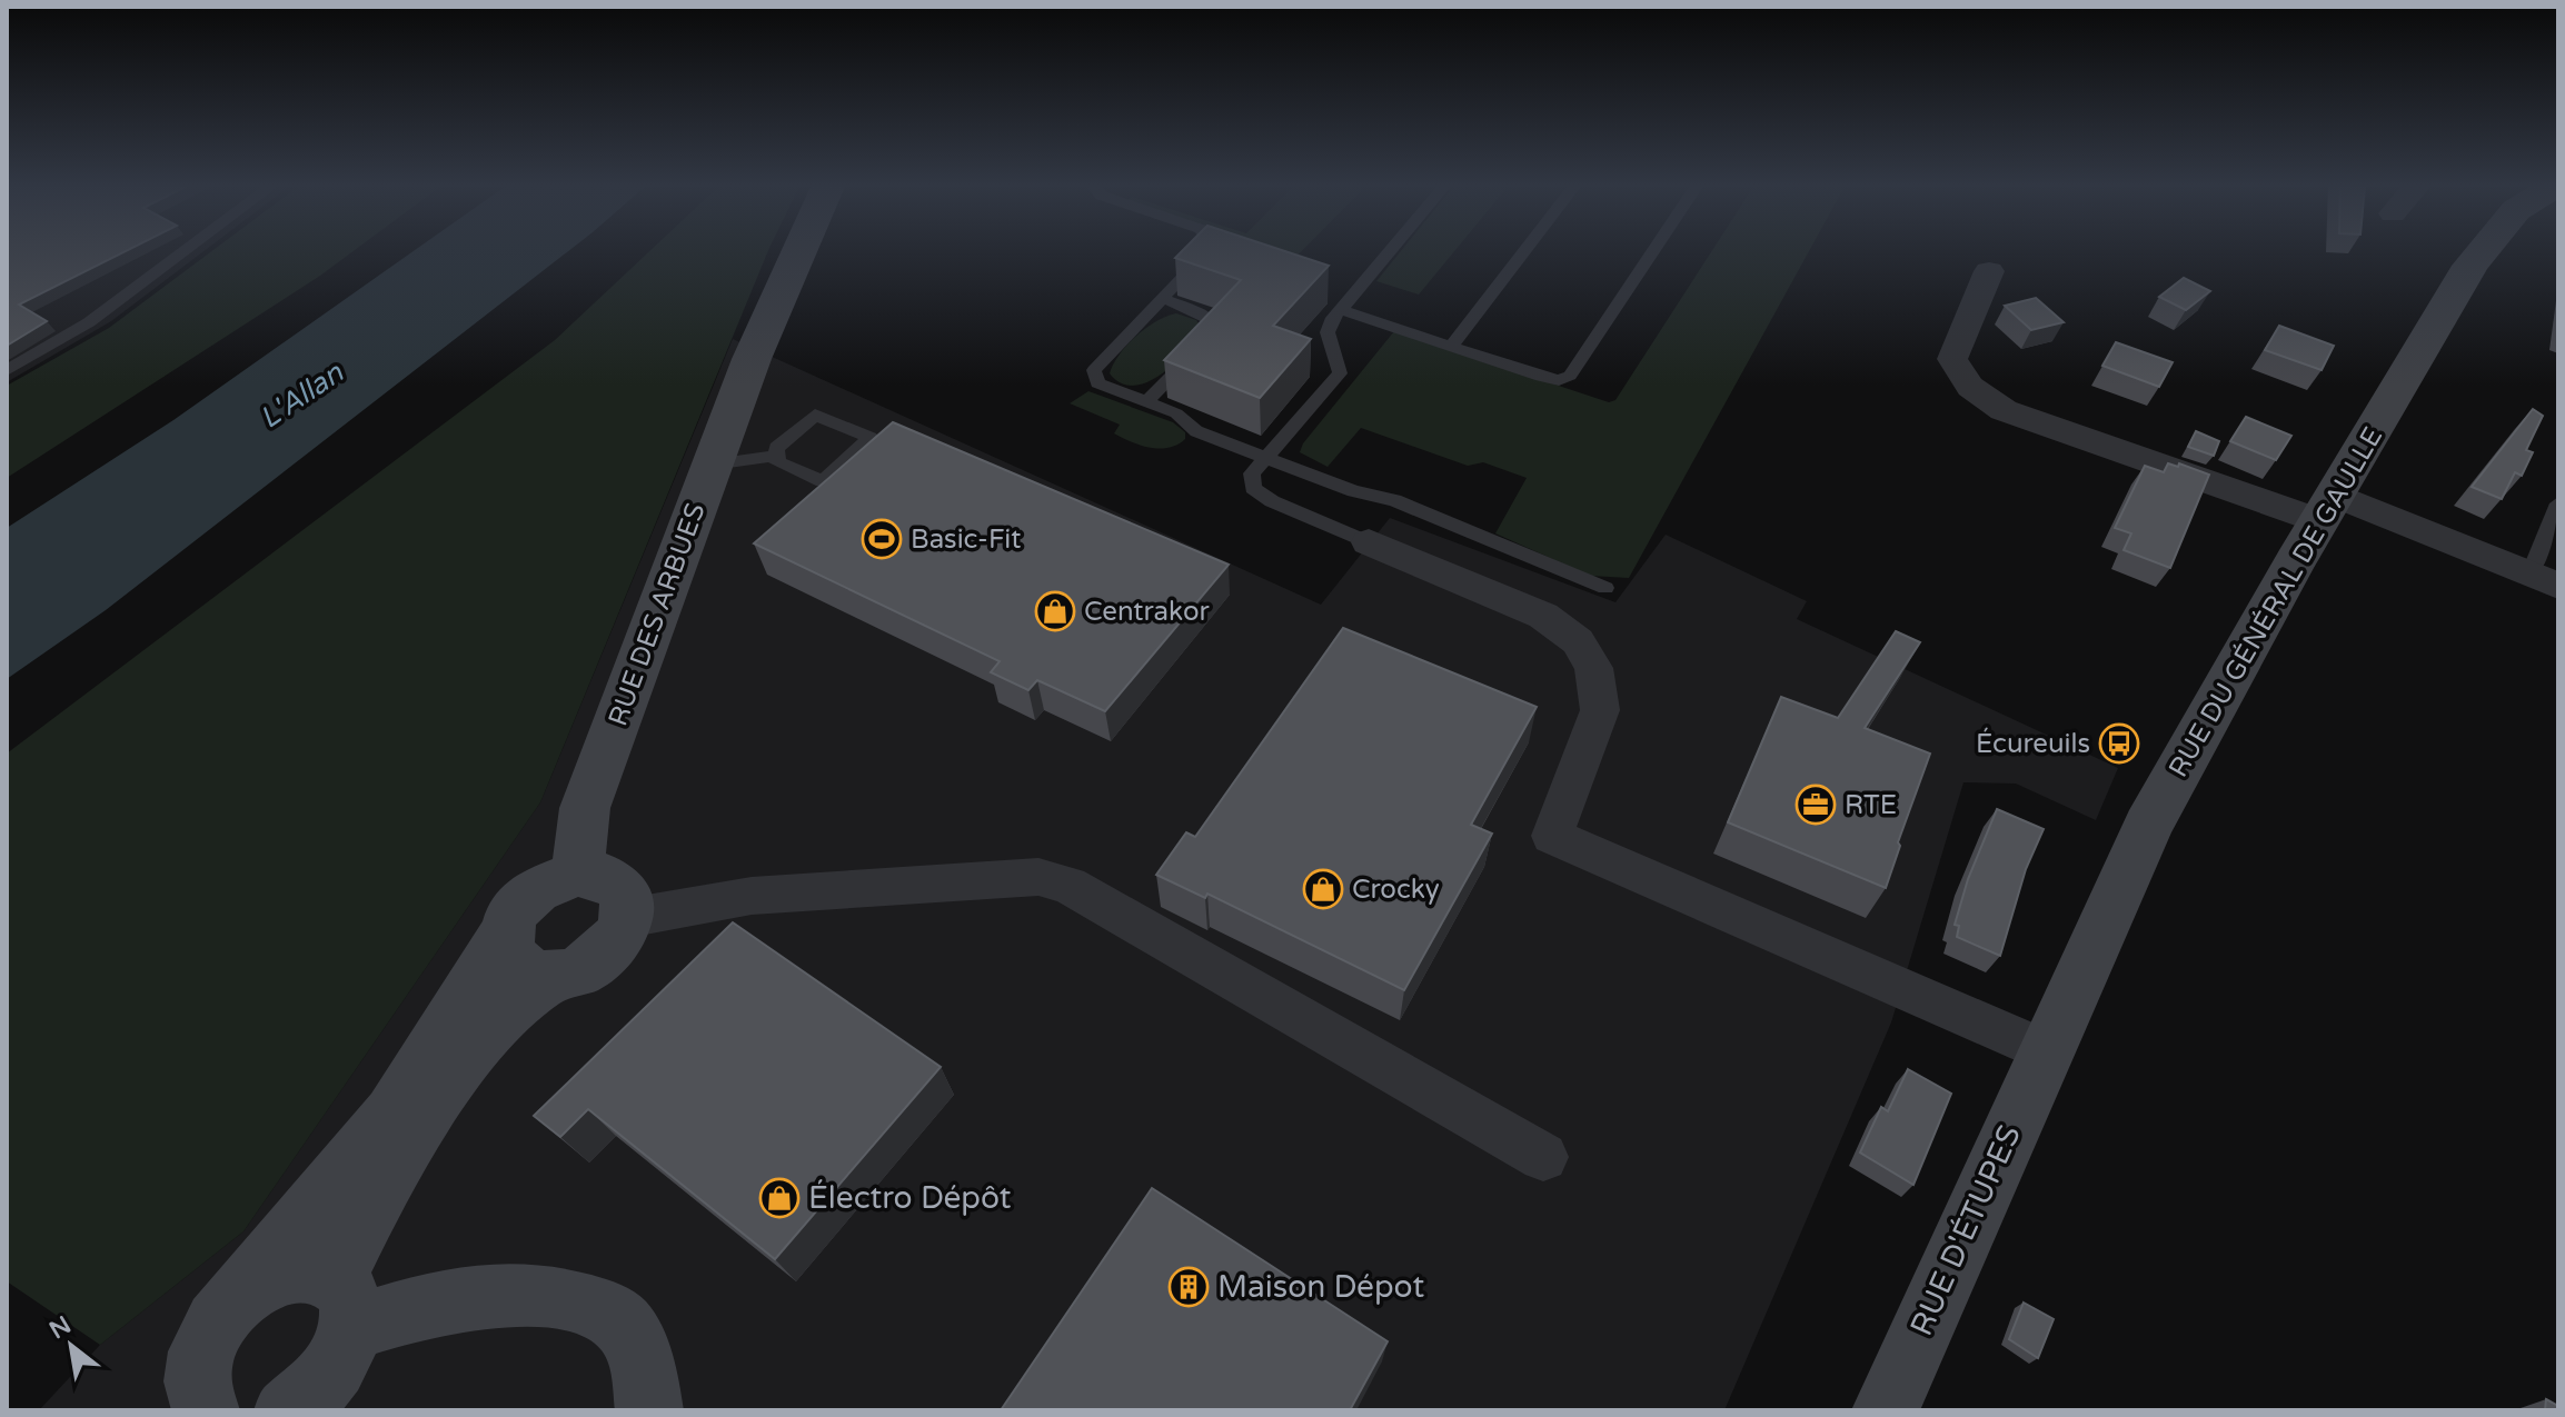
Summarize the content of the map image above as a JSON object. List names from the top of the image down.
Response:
{
  "streets": {
    "main road": ["RUE DU GÉNÉRAL DE GAULLE", "RUE DES ARBUES", "RUE D'ÉTUPES"]
  },
  "crossings": [
    ["RUE DU GÉNÉRAL DE GAULLE", "RUE D'ÉTUPES"]
  ],
  "water": ["L'Allan"],
  "places": {
    "sports": ["Basic-Fit"],
    "shop": ["Centrakor", "Crocky", "Électro Dépôt"],
    "bus stop": ["Écureuils"],
    "office": ["RTE"],
    "building": ["Maison Dépot"]
  },
  "north": "top left"
}
